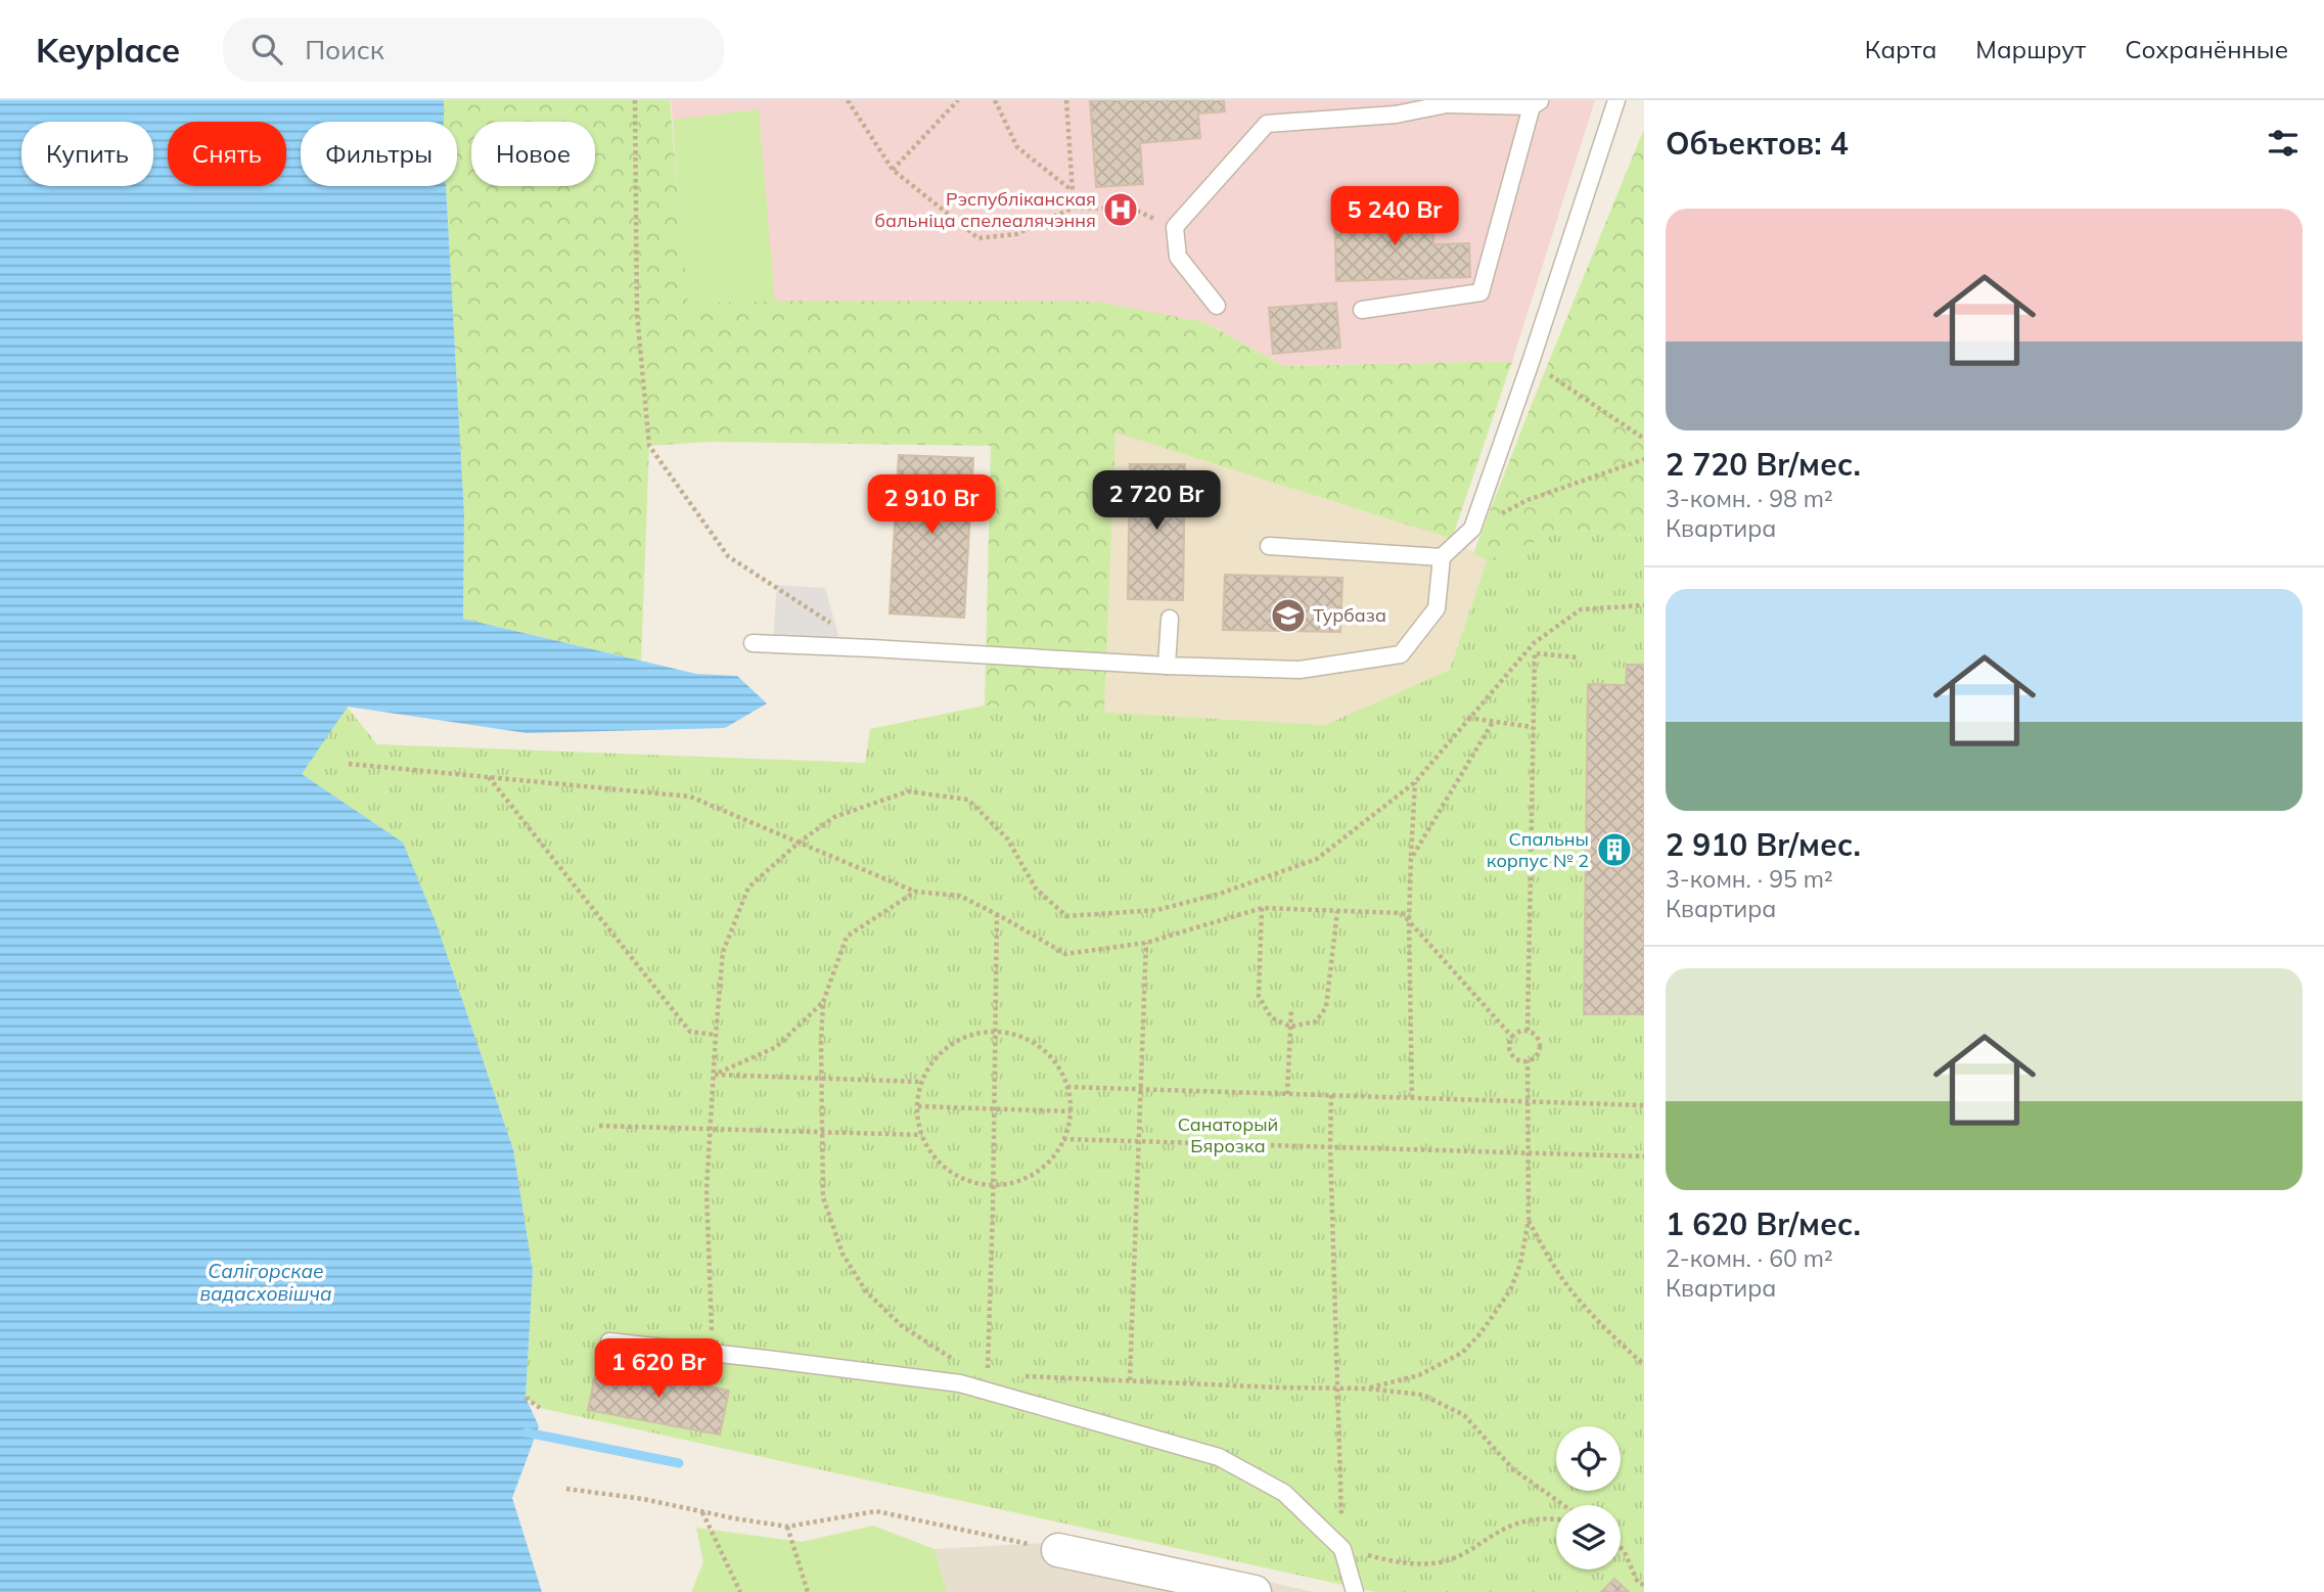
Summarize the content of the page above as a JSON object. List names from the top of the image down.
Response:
{
  "water": ["Салігорскае вадасховішча"],
  "parks": ["Санаторый Бярозка"],
  "places": {
    "hospital": ["Рэспубліканская бальніца спелеалячэння"],
    "school or university": ["Турбаза"],
    "building": ["Спальны корпус № 2"]
  },
  "page": {
    "header": "Keyplace",
    "search": "Поиск",
    "nav": ["Карта", "Маршрут", "Сохранённые"],
    "heading": "Объектов: 4",
    "chip": [
      "Купить",
      "Снять",
      "Фильтры",
      "Новое"
    ],
    "price": [
      "5 240 Br",
      "2 720 Br",
      "2 910 Br",
      "1 620 Br"
    ],
    "list": [
      {
        "name": "2 720 Br/мес.",
        "note": "3-комн. · 98 m² · Квартира"
      },
      {
        "name": "2 910 Br/мес.",
        "note": "3-комн. · 95 m² · Квартира"
      },
      {
        "name": "1 620 Br/мес.",
        "note": "2-комн. · 60 m² · Квартира"
      }
    ]
  }
}
